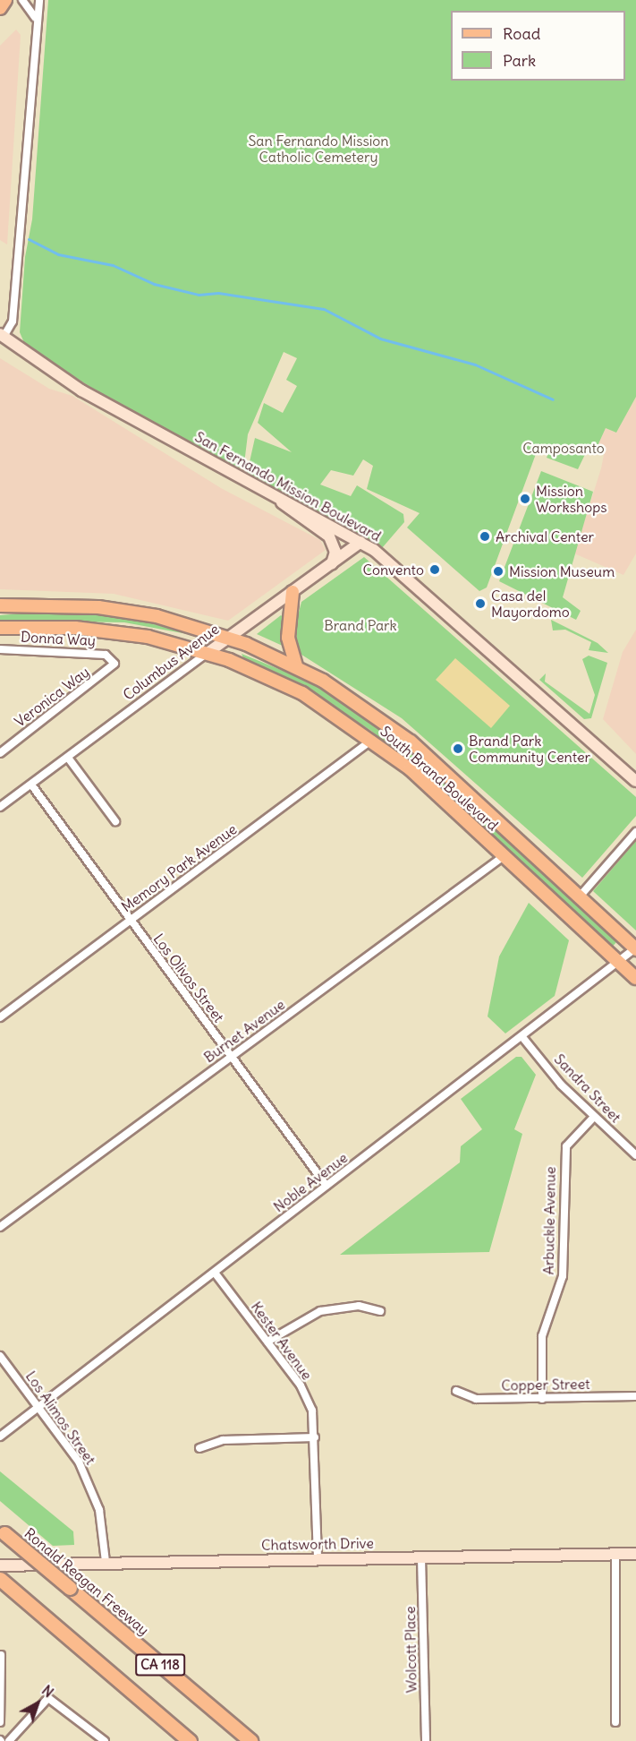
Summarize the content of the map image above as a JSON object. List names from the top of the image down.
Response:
{
  "streets": {
    "highway": ["Ronald Reagan Freeway", "CA 118"],
    "main road": [
      "San Fernando Mission Boulevard",
      "Columbus Avenue",
      "South Brand Boulevard",
      "Chatsworth Drive"
    ],
    "street": [
      "Donna Way",
      "Veronica Way",
      "Memory Park Avenue",
      "Los Olivos Street",
      "Burnet Avenue",
      "Sandra Street",
      "Noble Avenue",
      "Arbuckle Avenue",
      "Kester Avenue",
      "Copper Street",
      "Los Alimos Street",
      "Wolcott Place"
    ]
  },
  "crossings": [
    ["San Fernando Mission Boulevard", "Columbus Avenue"],
    ["Donna Way", "Veronica Way"],
    ["Columbus Avenue", "South Brand Boulevard"],
    ["Columbus Avenue", "Los Olivos Street"],
    ["South Brand Boulevard", "Memory Park Avenue"],
    ["South Brand Boulevard", "Burnet Avenue"],
    ["South Brand Boulevard", "Noble Avenue"],
    ["Memory Park Avenue", "Los Olivos Street"],
    ["Los Olivos Street", "Burnet Avenue"],
    ["Los Olivos Street", "Noble Avenue"],
    ["Sandra Street", "Noble Avenue"],
    ["Sandra Street", "Arbuckle Avenue"],
    ["Noble Avenue", "Kester Avenue"],
    ["Noble Avenue", "Los Alimos Street"],
    ["Arbuckle Avenue", "Copper Street"],
    ["Kester Avenue", "Chatsworth Drive"],
    ["Los Alimos Street", "Chatsworth Drive"],
    ["Chatsworth Drive", "Wolcott Place"]
  ],
  "parks": ["San Fernando Mission Catholic Cemetery", "Camposanto", "Brand Park"],
  "places": [
    "Mission Workshops",
    "Archival Center",
    "Convento",
    "Mission Museum",
    "Casa del Mayordomo",
    "Brand Park Community Center"
  ],
  "legend": ["Road", "Park"],
  "north": "top right"
}
